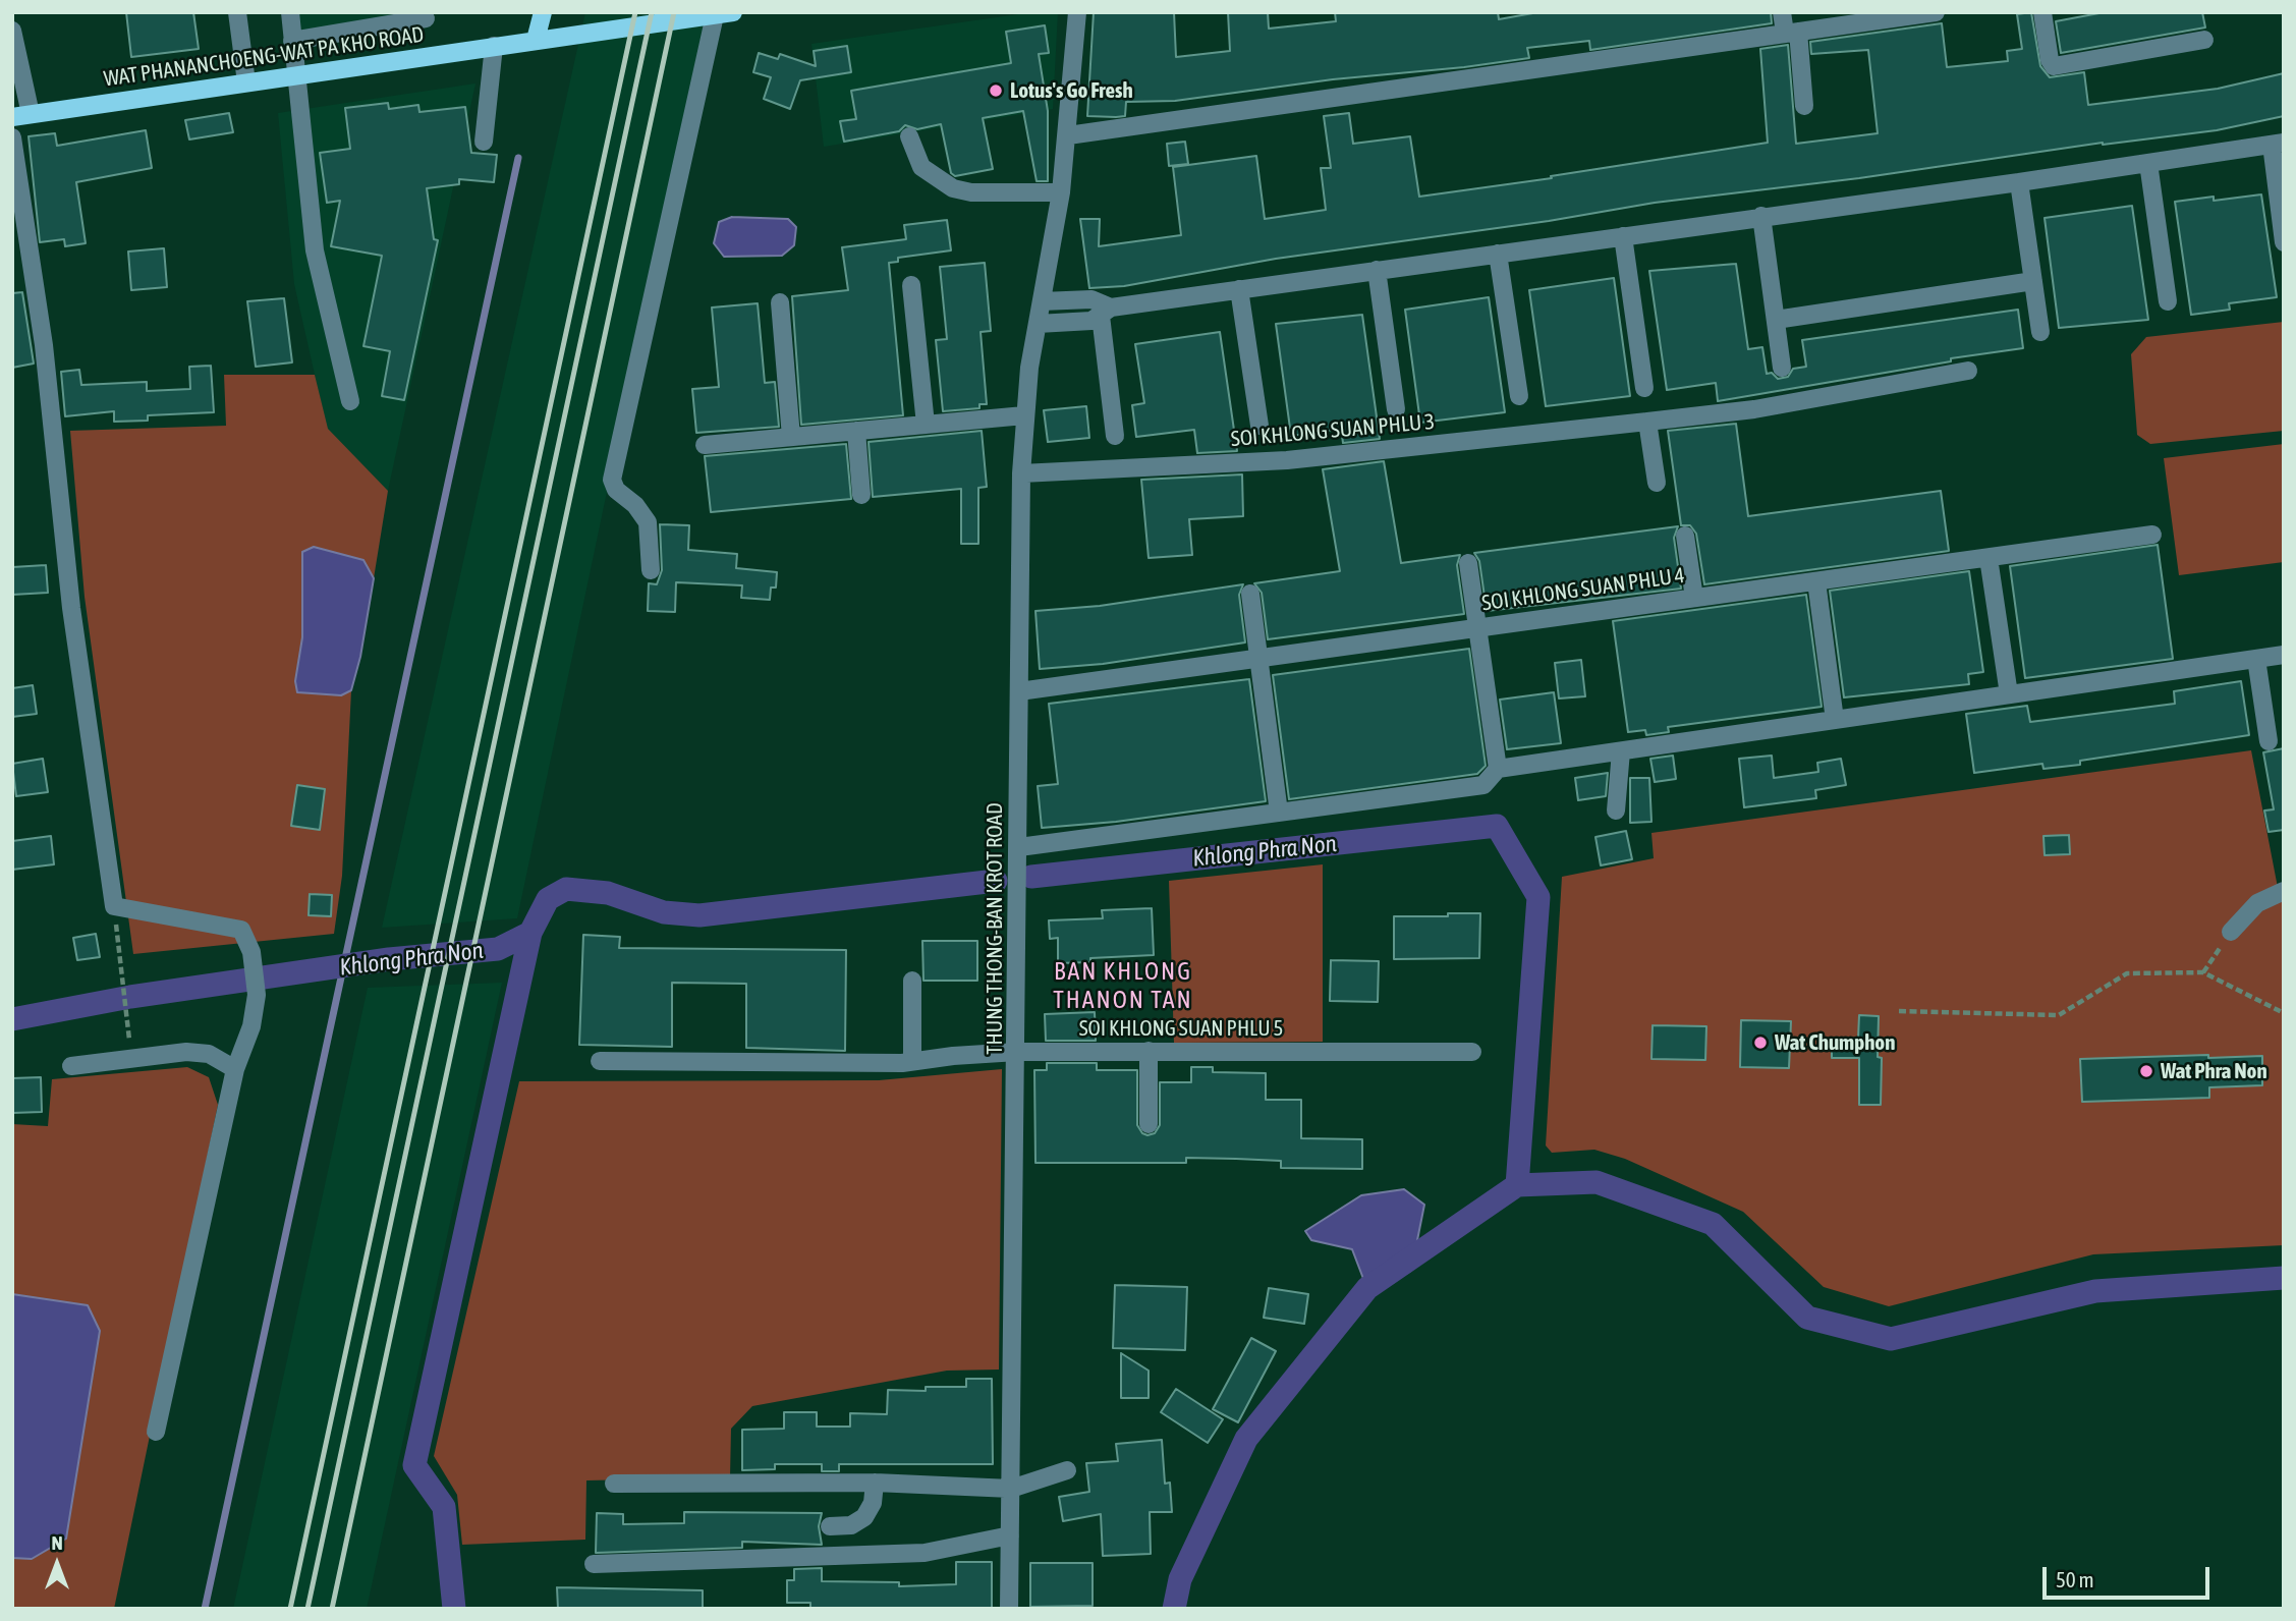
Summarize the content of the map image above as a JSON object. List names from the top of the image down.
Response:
{
  "streets": {
    "main road": ["WAT PHANANCHOENG-WAT PA KHO ROAD"],
    "street": [
      "SOI KHLONG SUAN PHLU 3",
      "SOI KHLONG SUAN PHLU 4",
      "THUNG THONG-BAN KROT ROAD",
      "SOI KHLONG SUAN PHLU 5"
    ]
  },
  "crossings": [
    ["SOI KHLONG SUAN PHLU 3", "THUNG THONG-BAN KROT ROAD"],
    ["SOI KHLONG SUAN PHLU 4", "THUNG THONG-BAN KROT ROAD"],
    ["THUNG THONG-BAN KROT ROAD", "SOI KHLONG SUAN PHLU 5"]
  ],
  "districts": ["BAN KHLONG THANON TAN"],
  "water": ["Khlong Phra Non"],
  "places": ["Lotus's Go Fresh", "Wat Chumphon", "Wat Phra Non"],
  "scale_bar": "50 m",
  "north": "top"
}
